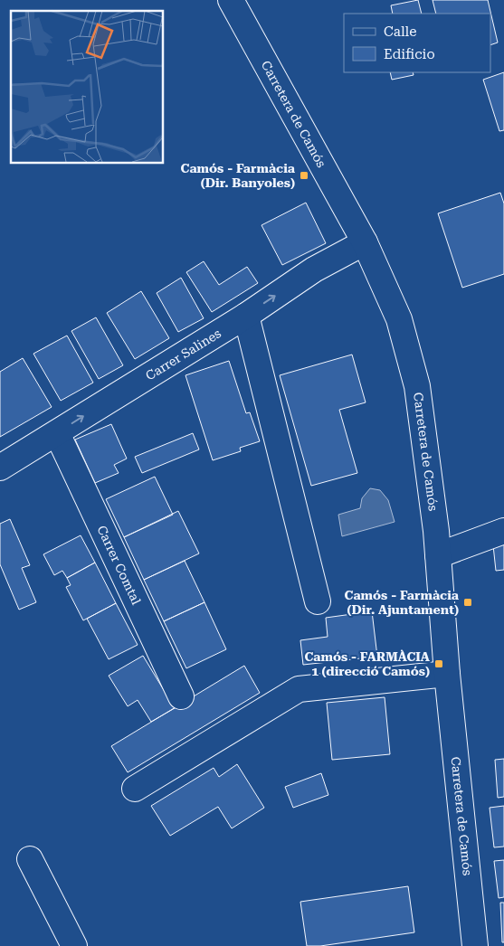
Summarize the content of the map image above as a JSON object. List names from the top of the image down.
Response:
{
  "streets": {
    "street": ["Carretera de Camós", "Carrer Salines", "Carrer Comtal"]
  },
  "crossings": [
    ["Carretera de Camós", "Carrer Salines"],
    ["Carrer Salines", "Carrer Comtal"]
  ],
  "one_way": ["Carrer Salines"],
  "places": {
    "transit": ["Camós - Farmàcia (Dir. Banyoles)", "Camós - Farmàcia (Dir. Ajuntament)", "Camós - FARMÀCIA 1 (direcció Camós)"]
  },
  "legend": ["Calle", "Edificio"]
}
